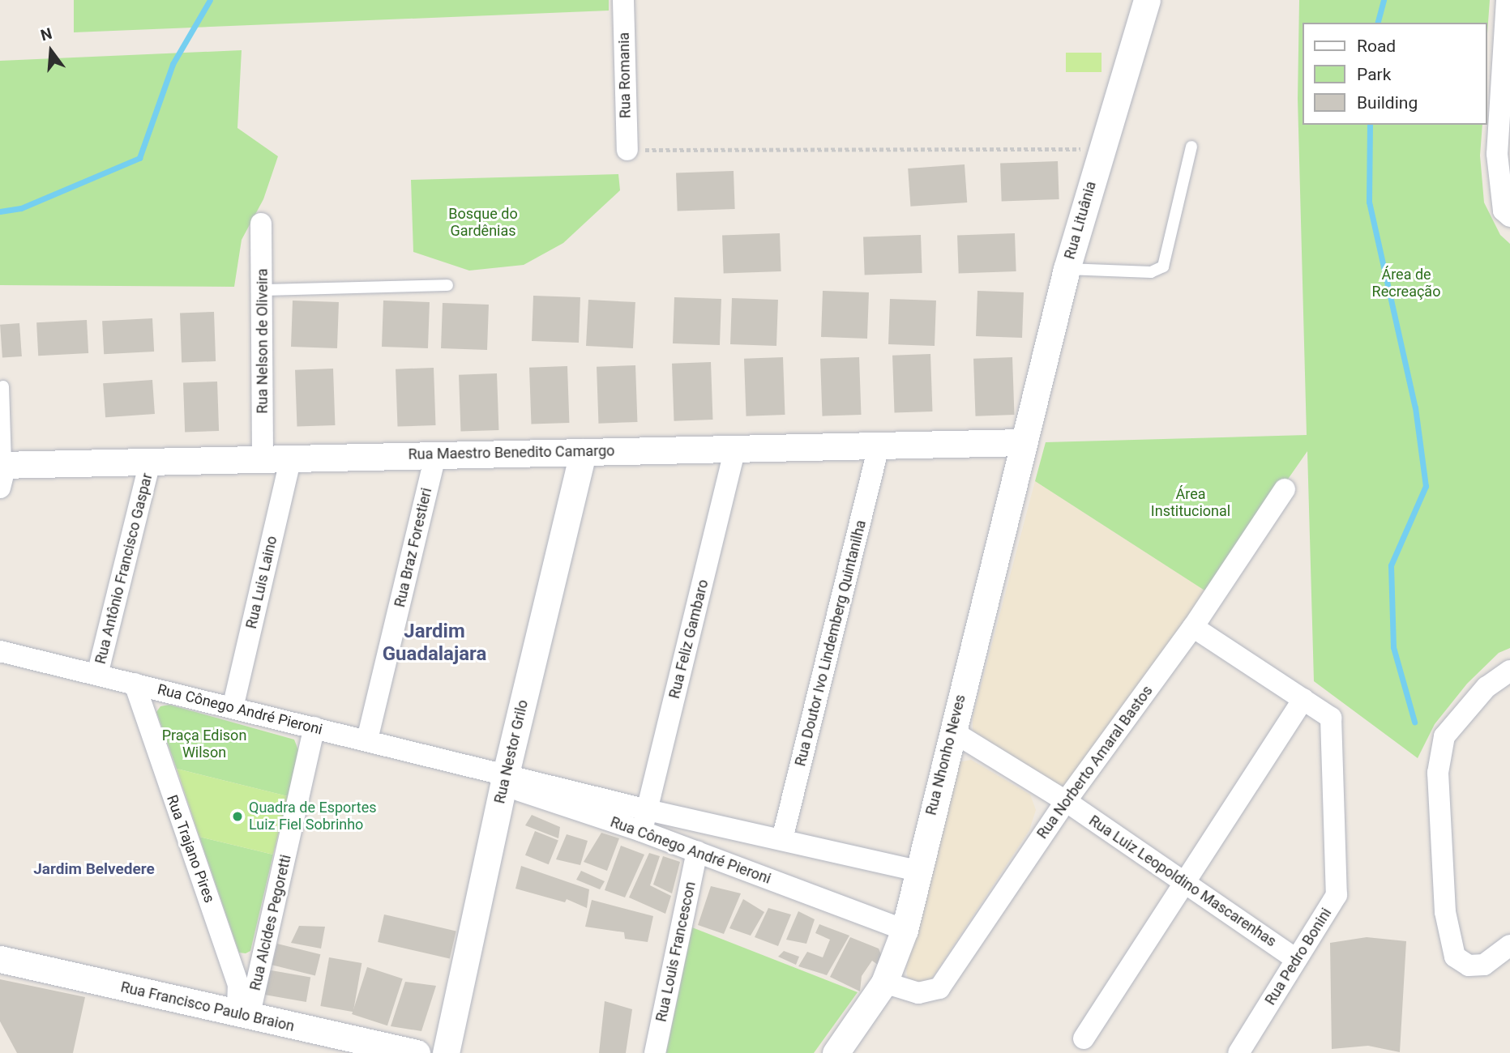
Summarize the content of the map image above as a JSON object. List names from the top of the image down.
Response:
{
  "streets": {
    "street": [
      "Rua Romania",
      "Rua Lituânia",
      "Rua Nelson de Oliveira",
      "Rua Maestro Benedito Camargo",
      "Rua Braz Forestieri",
      "Rua Antônio Francisco Gaspar",
      "Rua Luis Laino",
      "Rua Feliz Gambaro",
      "Rua Doutor Ivo Lindemberg Quintanilha",
      "Rua Cônego André Pieroni",
      "Rua Nestor Grilo",
      "Rua Nhonho Neves",
      "Rua Norberto Amaral Bastos",
      "Rua Trajano Pires",
      "Rua Luiz Leopoldino Mascarenhas",
      "Rua Alcides Pegoretti",
      "Rua Louis Francescon",
      "Rua Pedro Bonini",
      "Rua Francisco Paulo Braion"
    ]
  },
  "crossings": [
    ["Rua Lituânia", "Rua Maestro Benedito Camargo"],
    ["Rua Lituânia", "Rua Nhonho Neves"],
    ["Rua Nelson de Oliveira", "Rua Maestro Benedito Camargo"],
    ["Rua Maestro Benedito Camargo", "Rua Braz Forestieri"],
    ["Rua Maestro Benedito Camargo", "Rua Antônio Francisco Gaspar"],
    ["Rua Maestro Benedito Camargo", "Rua Luis Laino"],
    ["Rua Maestro Benedito Camargo", "Rua Feliz Gambaro"],
    ["Rua Maestro Benedito Camargo", "Rua Doutor Ivo Lindemberg Quintanilha"],
    ["Rua Maestro Benedito Camargo", "Rua Nestor Grilo"],
    ["Rua Maestro Benedito Camargo", "Rua Nhonho Neves"],
    ["Rua Braz Forestieri", "Rua Cônego André Pieroni"],
    ["Rua Antônio Francisco Gaspar", "Rua Cônego André Pieroni"],
    ["Rua Luis Laino", "Rua Cônego André Pieroni"],
    ["Rua Feliz Gambaro", "Rua Cônego André Pieroni"],
    ["Rua Doutor Ivo Lindemberg Quintanilha", "Rua Cônego André Pieroni"],
    ["Rua Cônego André Pieroni", "Rua Nestor Grilo"],
    ["Rua Cônego André Pieroni", "Rua Nhonho Neves"],
    ["Rua Cônego André Pieroni", "Rua Trajano Pires"],
    ["Rua Cônego André Pieroni", "Rua Alcides Pegoretti"],
    ["Rua Cônego André Pieroni", "Rua Louis Francescon"],
    ["Rua Nhonho Neves", "Rua Norberto Amaral Bastos"],
    ["Rua Nhonho Neves", "Rua Luiz Leopoldino Mascarenhas"],
    ["Rua Norberto Amaral Bastos", "Rua Luiz Leopoldino Mascarenhas"],
    ["Rua Trajano Pires", "Rua Alcides Pegoretti"],
    ["Rua Trajano Pires", "Rua Francisco Paulo Braion"],
    ["Rua Luiz Leopoldino Mascarenhas", "Rua Pedro Bonini"],
    ["Rua Alcides Pegoretti", "Rua Francisco Paulo Braion"]
  ],
  "districts": ["Jardim Guadalajara", "Jardim Belvedere"],
  "parks": [
    "Bosque do Gardênias",
    "Área de Recreação",
    "Área Institucional",
    "Praça Edison Wilson"
  ],
  "places": ["Quadra de Esportes Luiz Fiel Sobrinho"],
  "legend": ["Road", "Park", "Building"],
  "north": "top"
}
